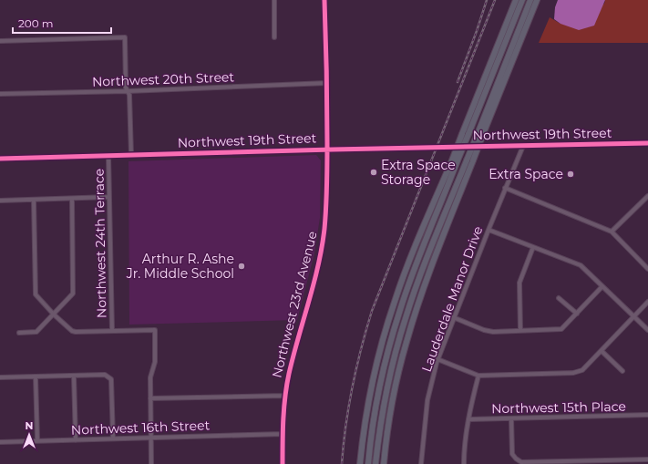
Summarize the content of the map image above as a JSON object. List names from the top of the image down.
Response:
{
  "streets": {
    "street": [
      "Northwest 20th Street",
      "Northwest 19th Street",
      "Northwest 24th Terrace",
      "Lauderdale Manor Drive",
      "Northwest 23rd Avenue",
      "Northwest 15th Place",
      "Northwest 16th Street"
    ]
  },
  "crossings": [
    ["Northwest 20th Street", "Northwest 23rd Avenue"],
    ["Northwest 19th Street", "Northwest 24th Terrace"],
    ["Northwest 19th Street", "Lauderdale Manor Drive"],
    ["Northwest 19th Street", "Northwest 23rd Avenue"],
    ["Northwest 23rd Avenue", "Northwest 16th Street"]
  ],
  "places": ["Extra Space Storage", "Extra Space", "Arthur R. Ashe Jr. Middle School"],
  "scale_bar": "200 m",
  "north": "top"
}
